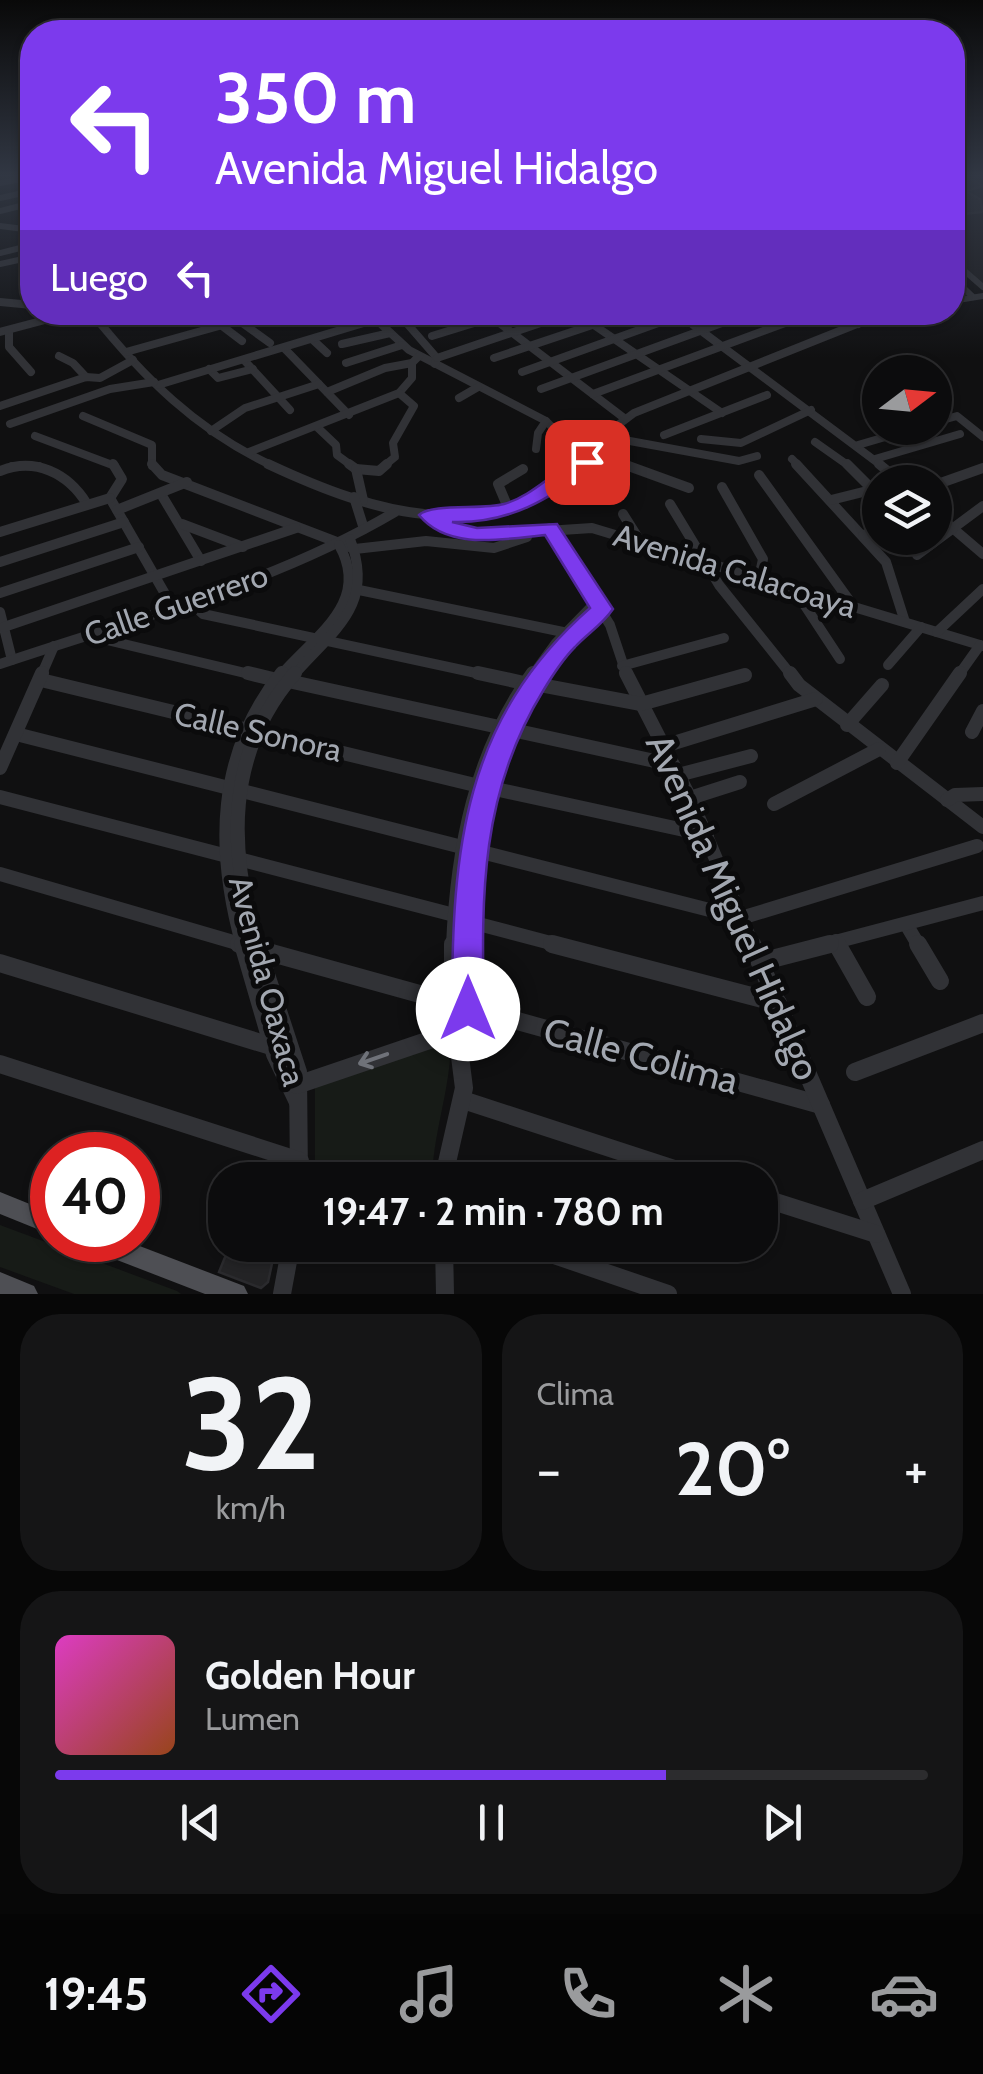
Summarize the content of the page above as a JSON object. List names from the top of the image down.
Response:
{
  "streets": {
    "street": [
      "Avenida Calacoaya",
      "Calle Guerrero",
      "Calle Sonora",
      "Avenida Miguel Hidalgo",
      "Avenida Oaxaca",
      "Calle Colima"
    ]
  },
  "crossings": [
    ["Avenida Calacoaya", "Avenida Miguel Hidalgo"],
    ["Calle Guerrero", "Avenida Oaxaca"],
    ["Calle Sonora", "Avenida Miguel Hidalgo"],
    ["Calle Sonora", "Avenida Oaxaca"],
    ["Avenida Miguel Hidalgo", "Calle Colima"],
    ["Avenida Oaxaca", "Calle Colima"]
  ],
  "north": "right",
  "page": {
    "turn": ["350 m", "Avenida Miguel Hidalgo"],
    "then": "Luego",
    "limit": "40",
    "trip": "19:47 · 2 min · 780 m",
    "tile": [
      ["32", "km/h"],
      "Clima"
    ],
    "heat": ["−", "20°", "+"],
    "song": ["Golden Hour", "Lumen"],
    "tabs": "19:45"
  }
}
